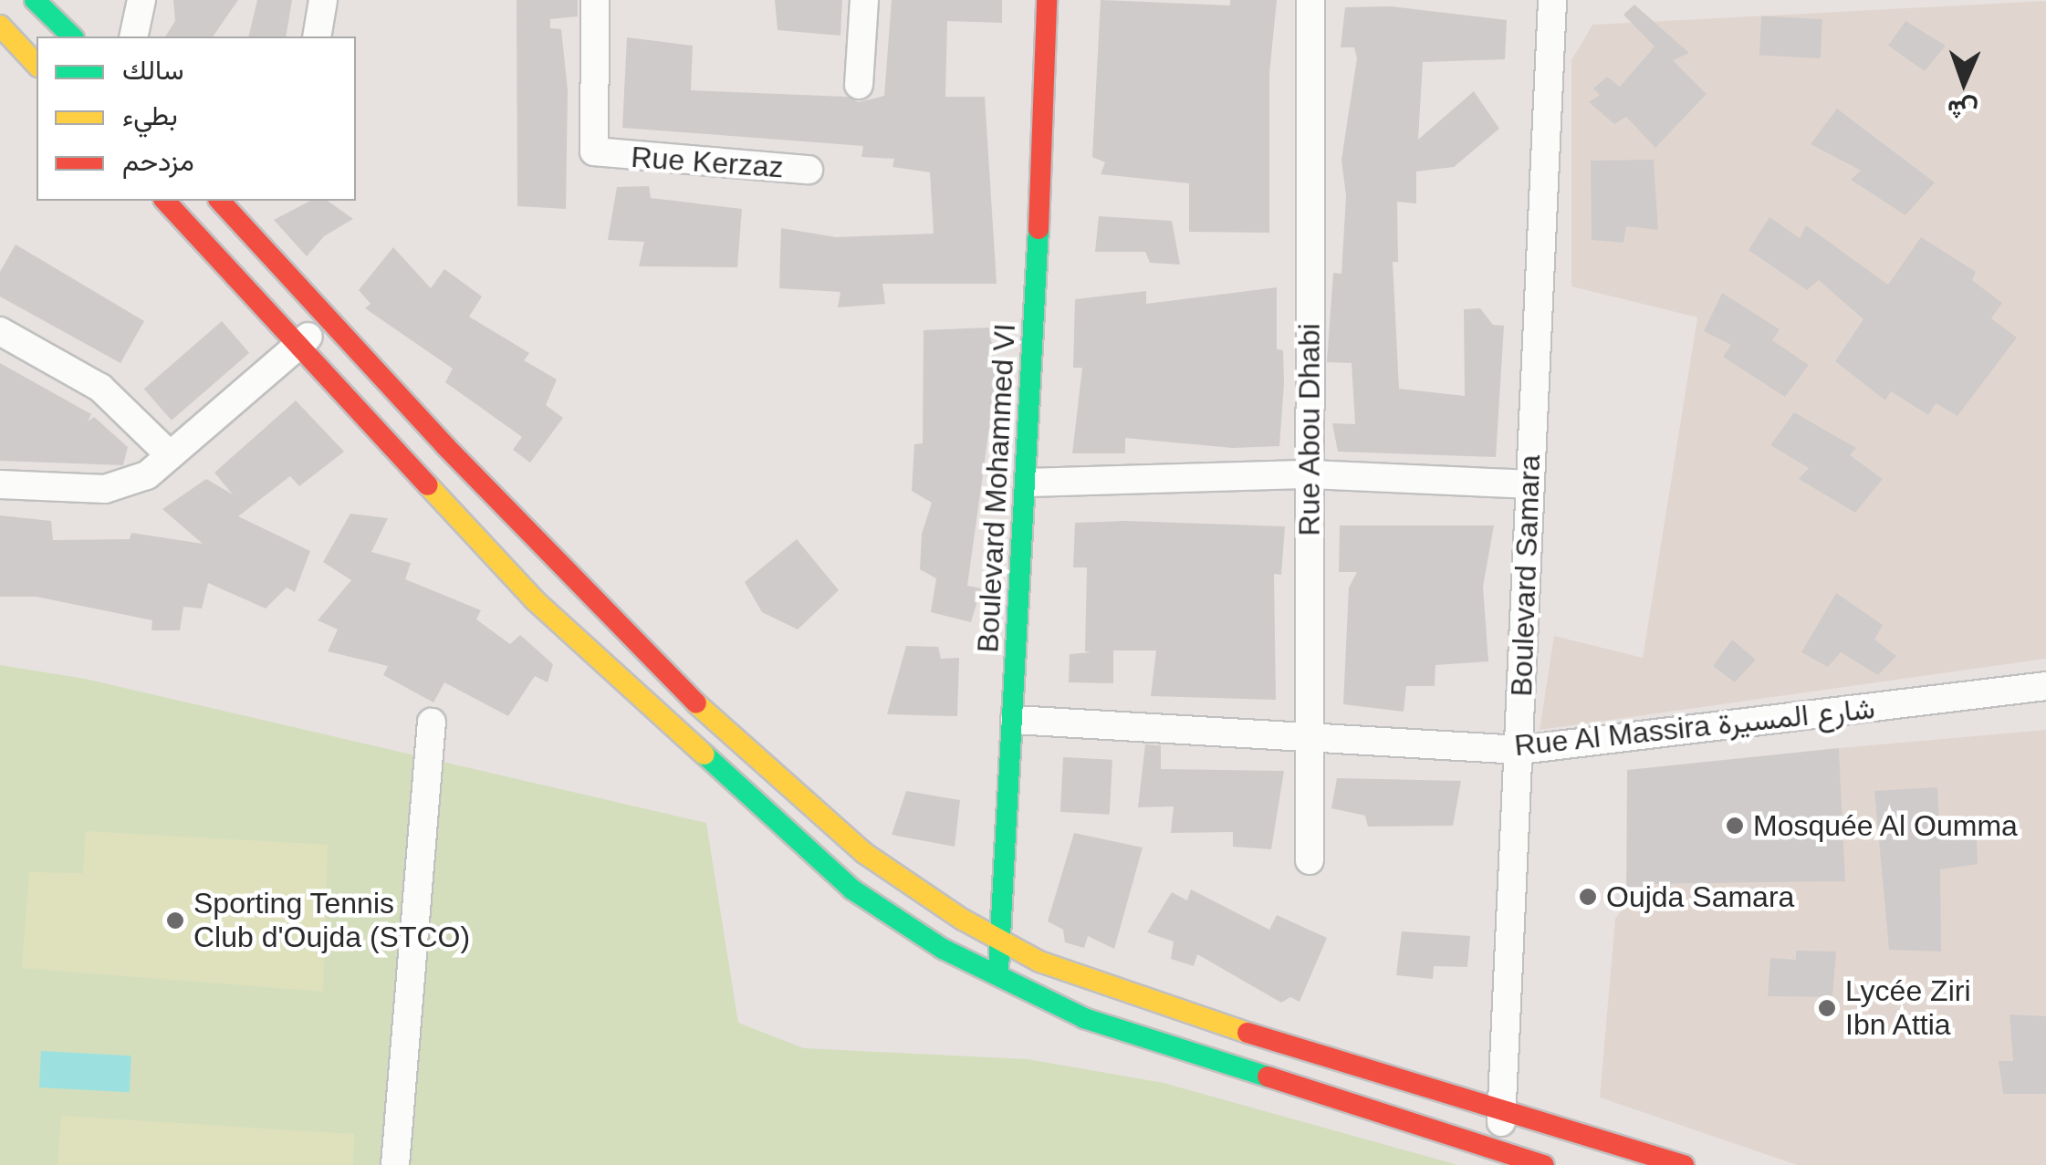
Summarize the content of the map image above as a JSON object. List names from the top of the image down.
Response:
{
  "streets": {
    "main road": ["Boulevard Mohammed VI"],
    "street": [
      "Rue Kerzaz",
      "Rue Abou Dhabi",
      "Boulevard Samara",
      "Rue Al Massira شارع المسيرة"
    ]
  },
  "crossings": [
    ["Rue Abou Dhabi", "Rue Al Massira شارع المسيرة"],
    ["Boulevard Mohammed VI", "Rue Al Massira شارع المسيرة"],
    ["Boulevard Samara", "Rue Al Massira شارع المسيرة"]
  ],
  "places": [
    "Mosquée Al Oumma",
    "Oujda Samara",
    "Sporting Tennis Club d'Oujda (STCO)",
    "Lycée Ziri Ibn Attia"
  ],
  "legend": ["سالك", "بطيء", "مزدحم"],
  "north": "bottom"
}
